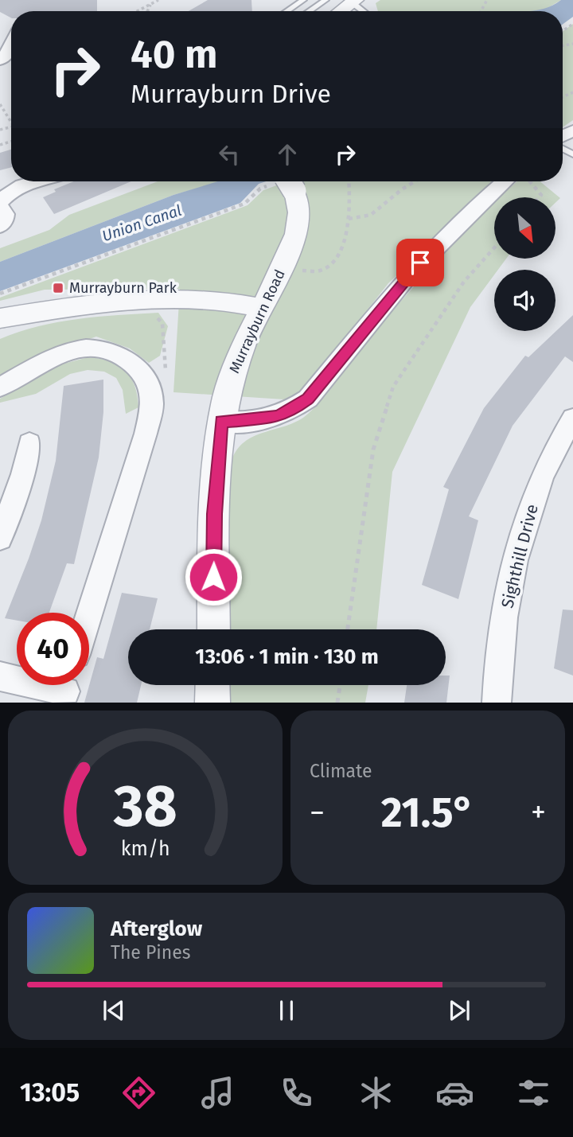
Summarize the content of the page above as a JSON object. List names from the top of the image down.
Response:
{
  "streets": {
    "street": ["Murrayburn Road", "Sighthill Drive"]
  },
  "water": ["Union Canal"],
  "places": {
    "transit": ["Murrayburn Park"]
  },
  "north": "bottom right",
  "page": {
    "turn": ["40 m", "Murrayburn Drive"],
    "limit": "40",
    "trip": "13:06 · 1 min · 130 m",
    "tile": "Climate",
    "heat": ["−", "21.5°", "+"],
    "song": ["Afterglow", "The Pines"],
    "tabs": "13:05",
    "gauge": ["38", "km/h"]
  }
}
